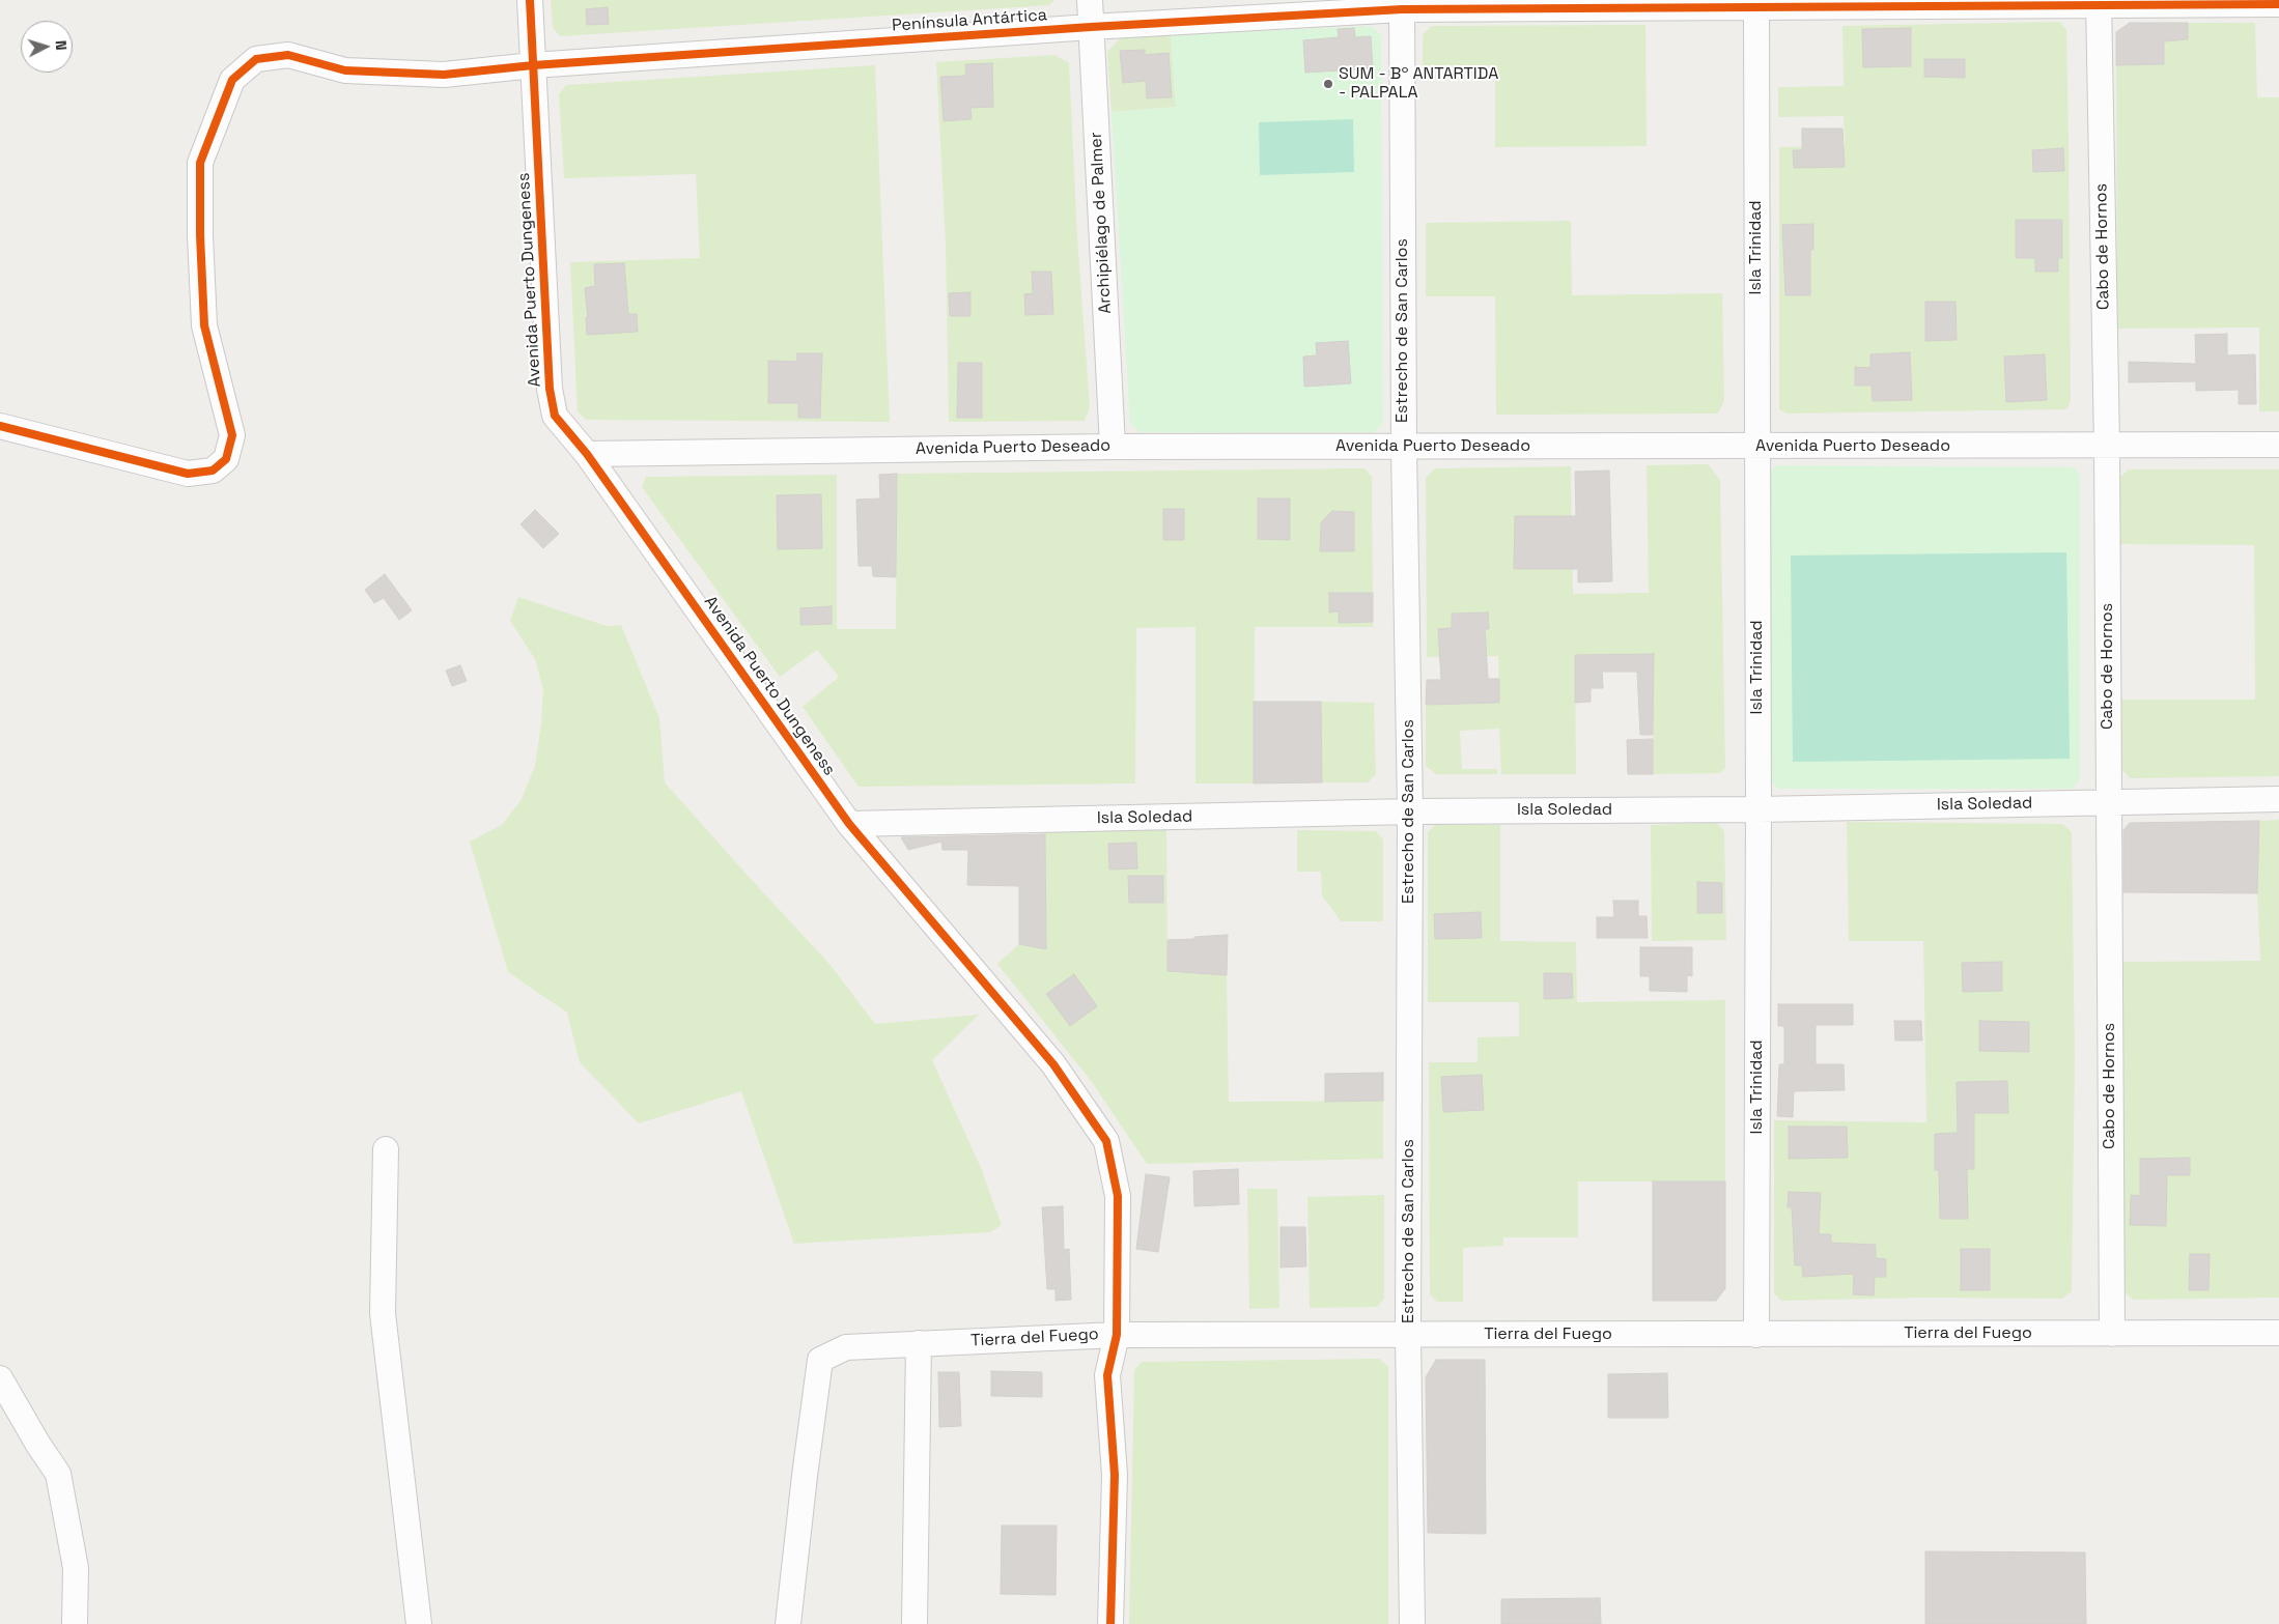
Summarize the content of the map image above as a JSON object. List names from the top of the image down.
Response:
{
  "streets": {
    "street": [
      "Península Antártica",
      "Archipiélago de Palmer",
      "Cabo de Hornos",
      "Isla Trinidad",
      "Avenida Puerto Dungeness",
      "Estrecho de San Carlos",
      "Avenida Puerto Deseado",
      "Isla Soledad",
      "Tierra del Fuego"
    ]
  },
  "crossings": [
    ["Península Antártica", "Archipiélago de Palmer"],
    ["Península Antártica", "Cabo de Hornos"],
    ["Península Antártica", "Isla Trinidad"],
    ["Península Antártica", "Avenida Puerto Dungeness"],
    ["Península Antártica", "Estrecho de San Carlos"],
    ["Archipiélago de Palmer", "Avenida Puerto Deseado"],
    ["Cabo de Hornos", "Avenida Puerto Deseado"],
    ["Cabo de Hornos", "Isla Soledad"],
    ["Cabo de Hornos", "Tierra del Fuego"],
    ["Isla Trinidad", "Avenida Puerto Deseado"],
    ["Isla Trinidad", "Isla Soledad"],
    ["Isla Trinidad", "Tierra del Fuego"],
    ["Avenida Puerto Dungeness", "Avenida Puerto Deseado"],
    ["Avenida Puerto Dungeness", "Isla Soledad"],
    ["Avenida Puerto Dungeness", "Tierra del Fuego"],
    ["Estrecho de San Carlos", "Avenida Puerto Deseado"],
    ["Estrecho de San Carlos", "Isla Soledad"],
    ["Estrecho de San Carlos", "Tierra del Fuego"]
  ],
  "places": ["SUM - Bº ANTARTIDA - PALPALA"],
  "north": "right"
}
